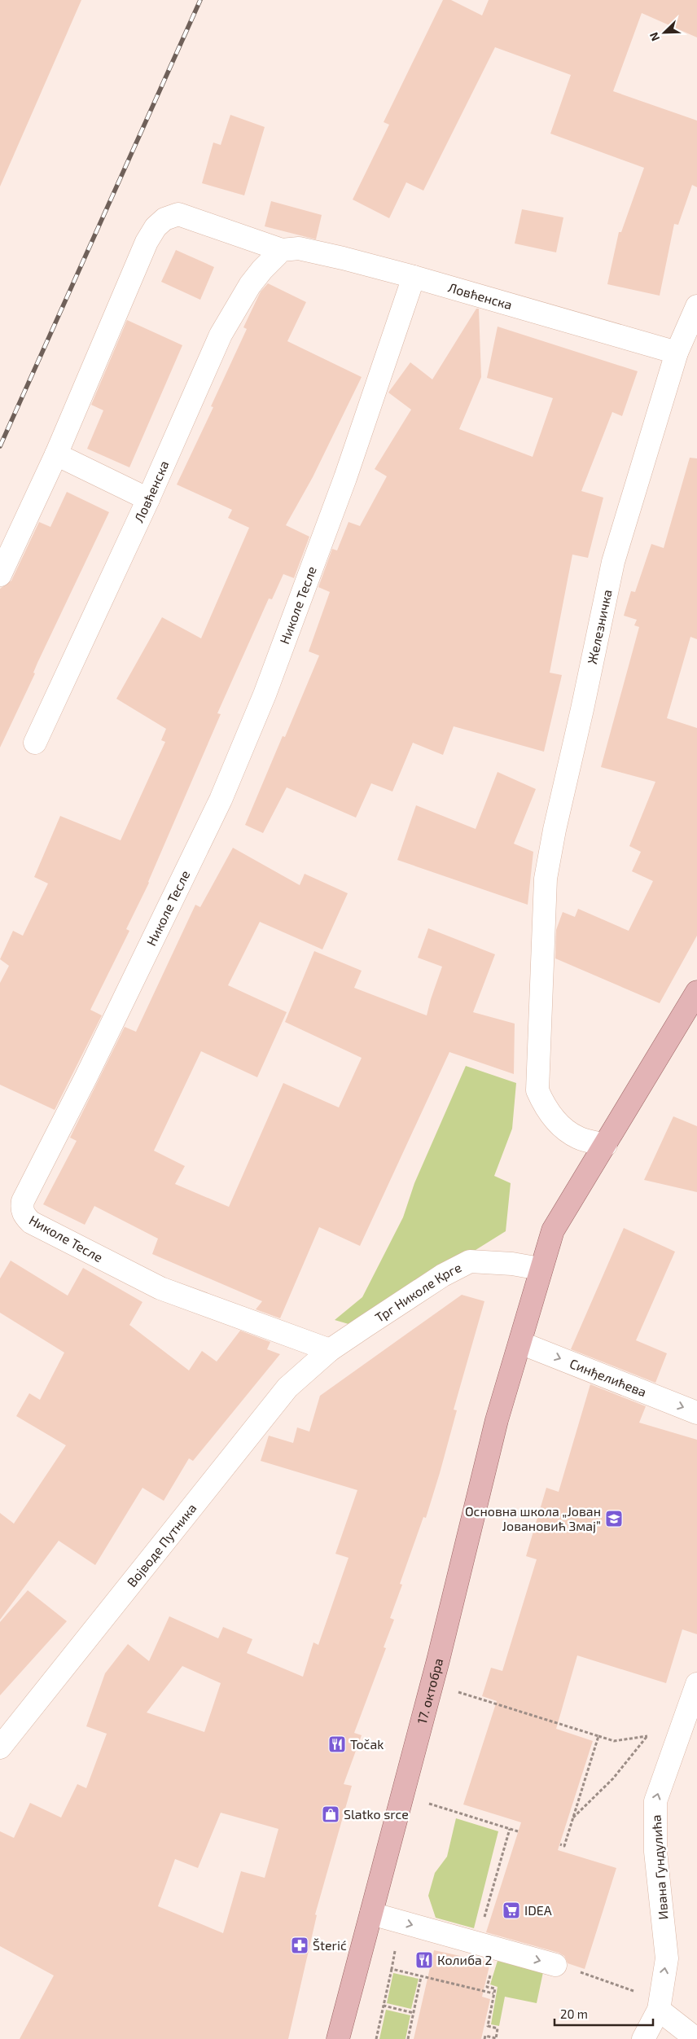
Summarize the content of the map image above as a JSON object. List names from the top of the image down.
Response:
{
  "streets": {
    "main road": ["17. октобра"],
    "street": [
      "Ловћенска",
      "Николе Тесле",
      "Железничка",
      "Трг Николе Крге",
      "Синђелићева",
      "Војводе Путника",
      "Ивана Гундулића"
    ]
  },
  "crossings": [
    ["Ловћенска", "Николе Тесле"],
    ["Ловћенска", "Железничка"],
    ["Николе Тесле", "Трг Николе Крге"],
    ["Николе Тесле", "Војводе Путника"],
    ["Трг Николе Крге", "Војводе Путника"],
    ["Синђелићева", "17. октобра"]
  ],
  "one_way": ["Синђелићева", "Ивана Гундулића"],
  "places": {
    "school or university": ["Основна школа „Јован Јовановић Змај”"],
    "restaurant": ["Točak", "Колиба 2"],
    "shop": ["Slatko srce"],
    "supermarket": ["IDEA"],
    "pharmacy": ["Šterić"]
  },
  "scale_bar": "20 m",
  "north": "bottom left"
}
